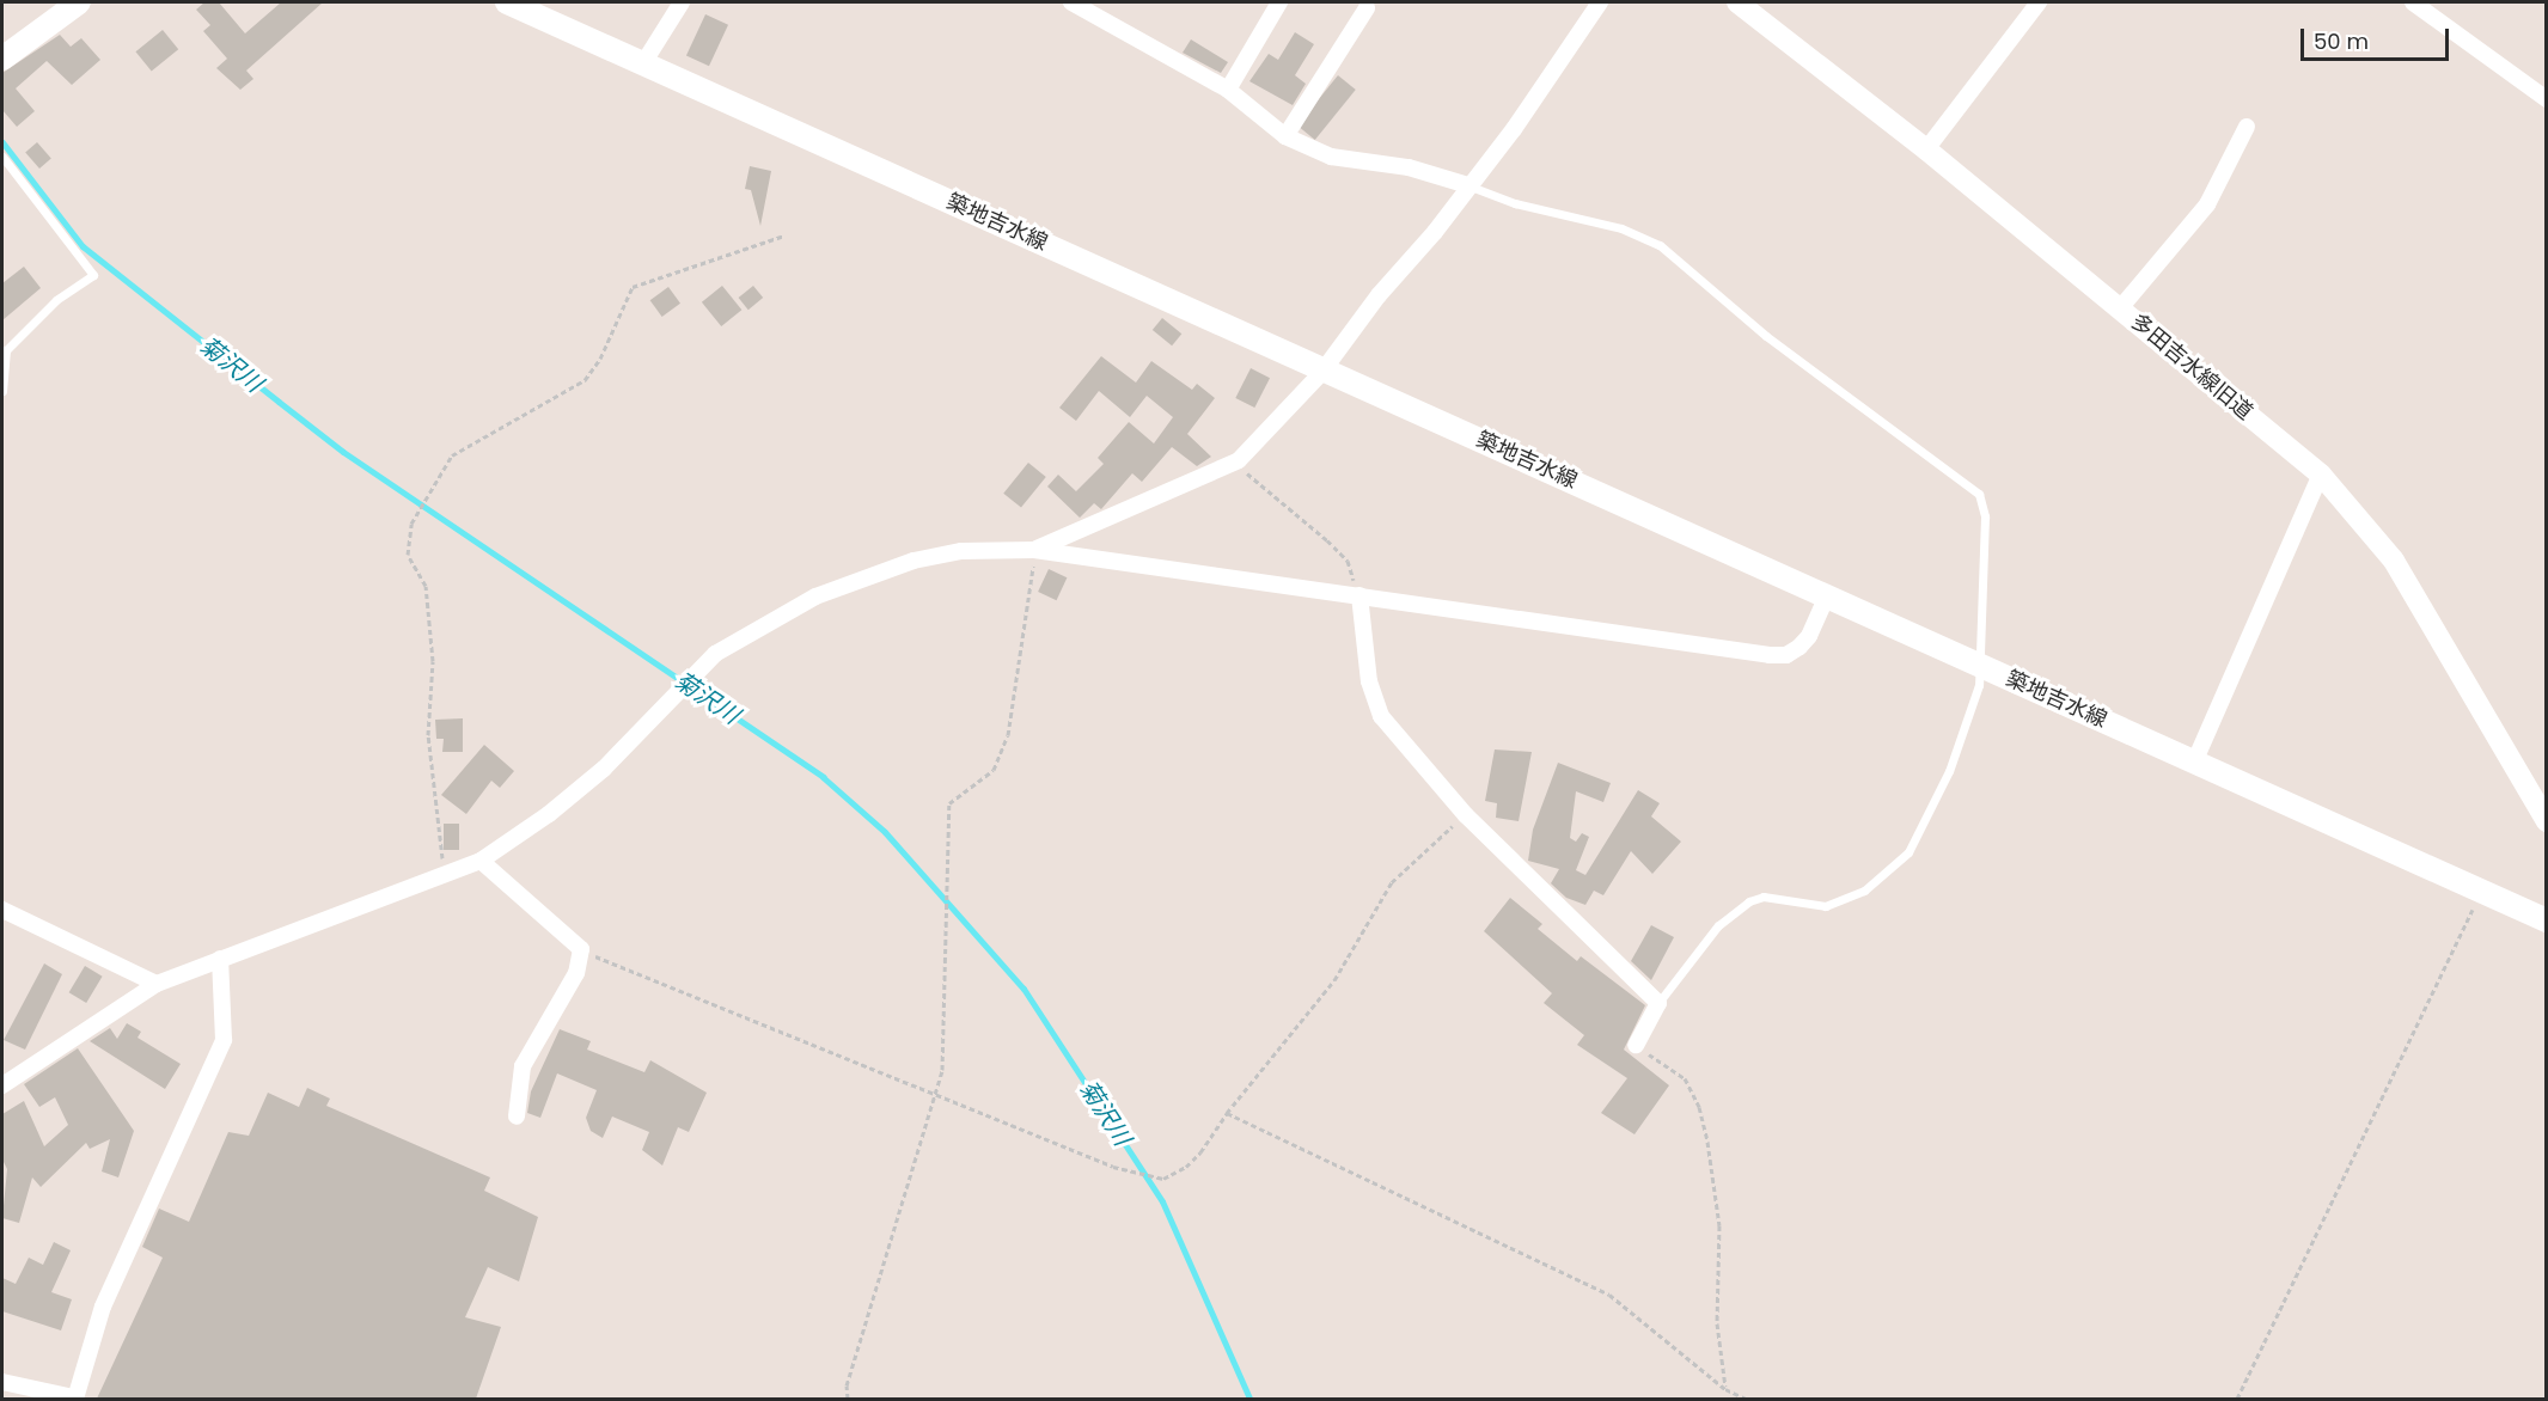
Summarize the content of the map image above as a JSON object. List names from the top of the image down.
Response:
{
  "streets": {
    "main road": ["築地吉水線"],
    "street": ["多田吉水線旧道"]
  },
  "water": ["菊沢川"],
  "scale_bar": "50 m"
}
